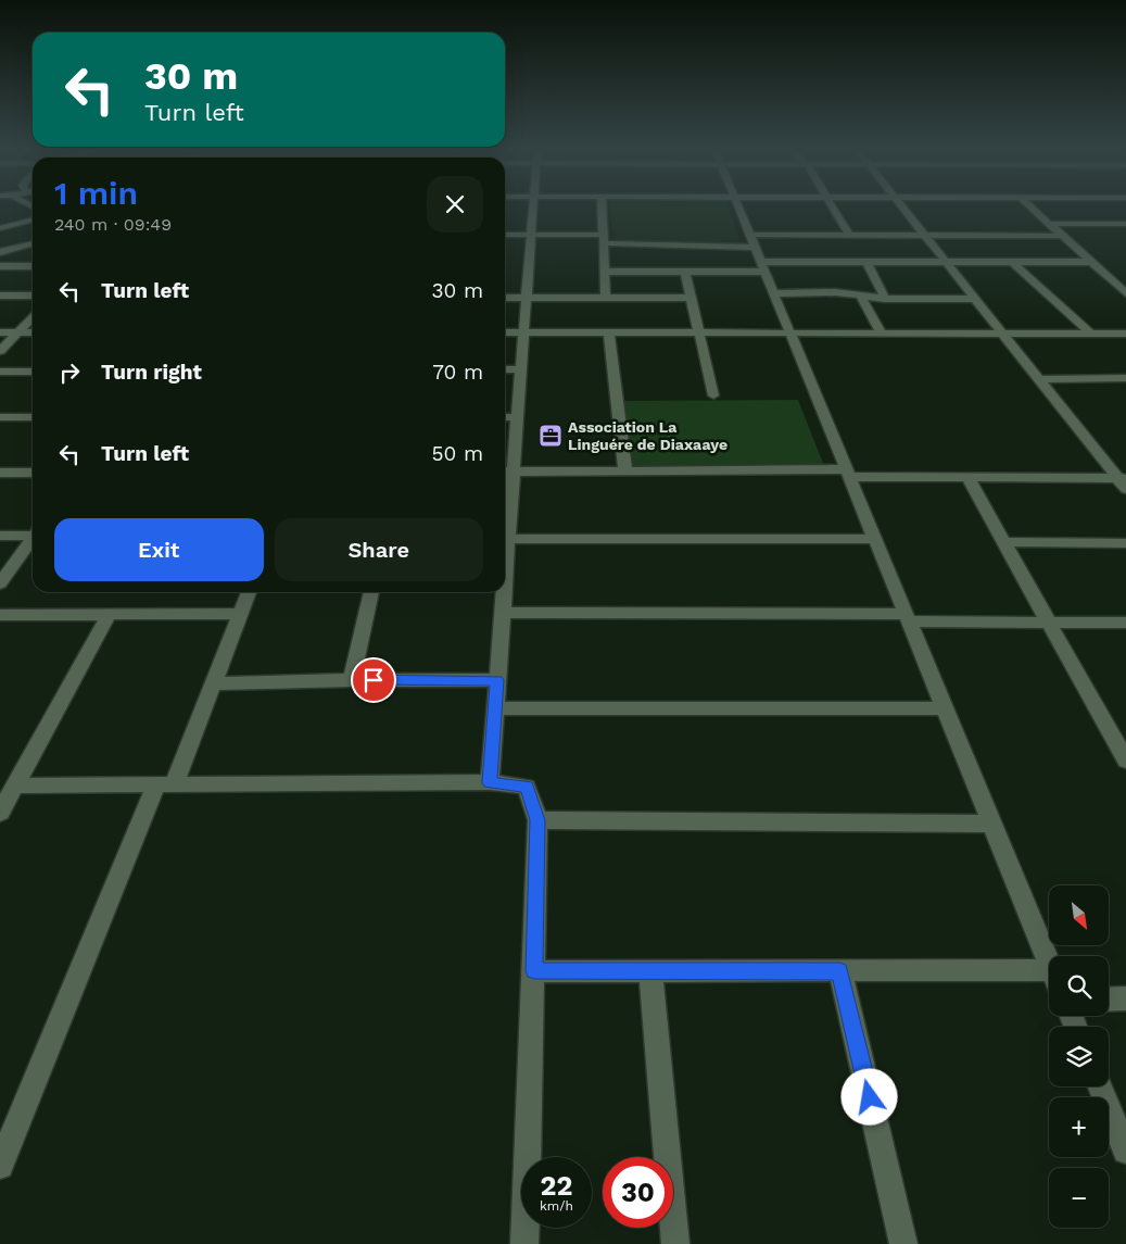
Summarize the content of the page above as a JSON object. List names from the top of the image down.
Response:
{
  "places": {
    "office": ["Association La Linguére de Diaxaaye"]
  },
  "north": "bottom right",
  "page": {
    "turn": ["30 m", "Turn left"],
    "heading": ["1 min", "240 m · 09:49"],
    "list": [
      {
        "name": "Turn left",
        "value": "30 m"
      },
      {
        "name": "Turn right",
        "value": "70 m"
      },
      {
        "name": "Turn left",
        "value": "50 m"
      }
    ],
    "buttons": ["Exit", "Share"],
    "map_buttons": ["+", "−"],
    "speed": "22 km/h",
    "limit": "30"
  }
}
